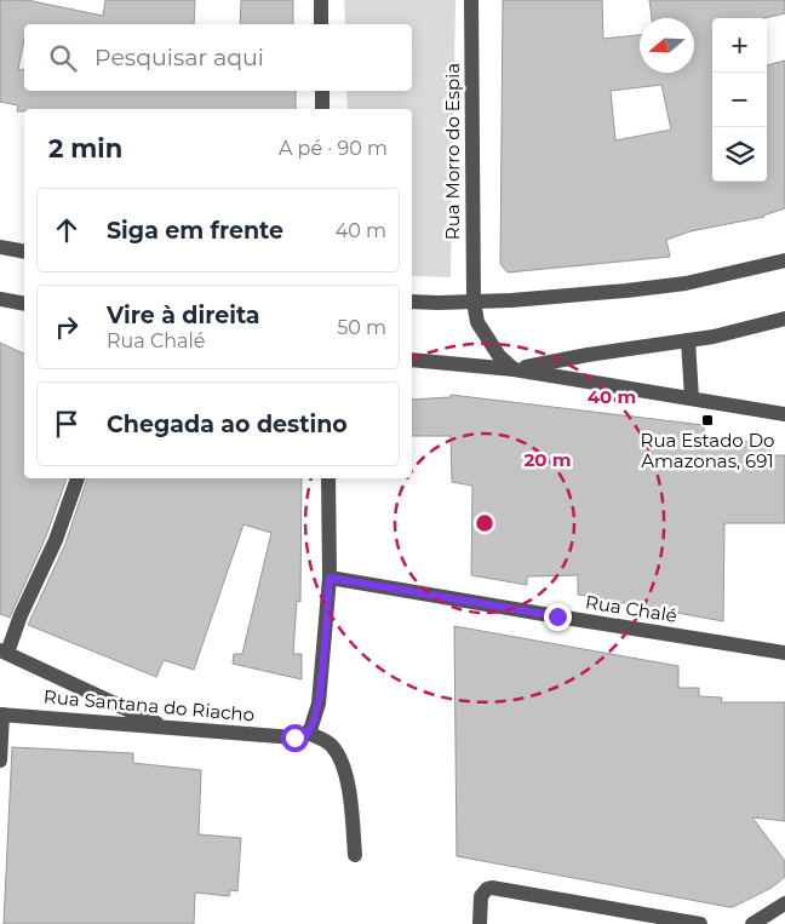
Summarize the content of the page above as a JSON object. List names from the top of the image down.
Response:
{
  "streets": {
    "street": ["Rua Morro do Espia", "Rua Chalé", "Rua Santana do Riacho"]
  },
  "places": {
    "transit": ["Rua Estado Do Amazonas, 691"]
  },
  "north": "left",
  "page": {
    "map_buttons": ["+", "−"],
    "search": "Pesquisar aqui",
    "heading": ["2 min", "A pé · 90 m"],
    "list": [
      ["Siga em frente", "40 m"],
      ["Vire à direita", "Rua Chalé", "50 m"],
      "Chegada ao destino"
    ]
  },
  "rings": ["40 m", "20 m"]
}
